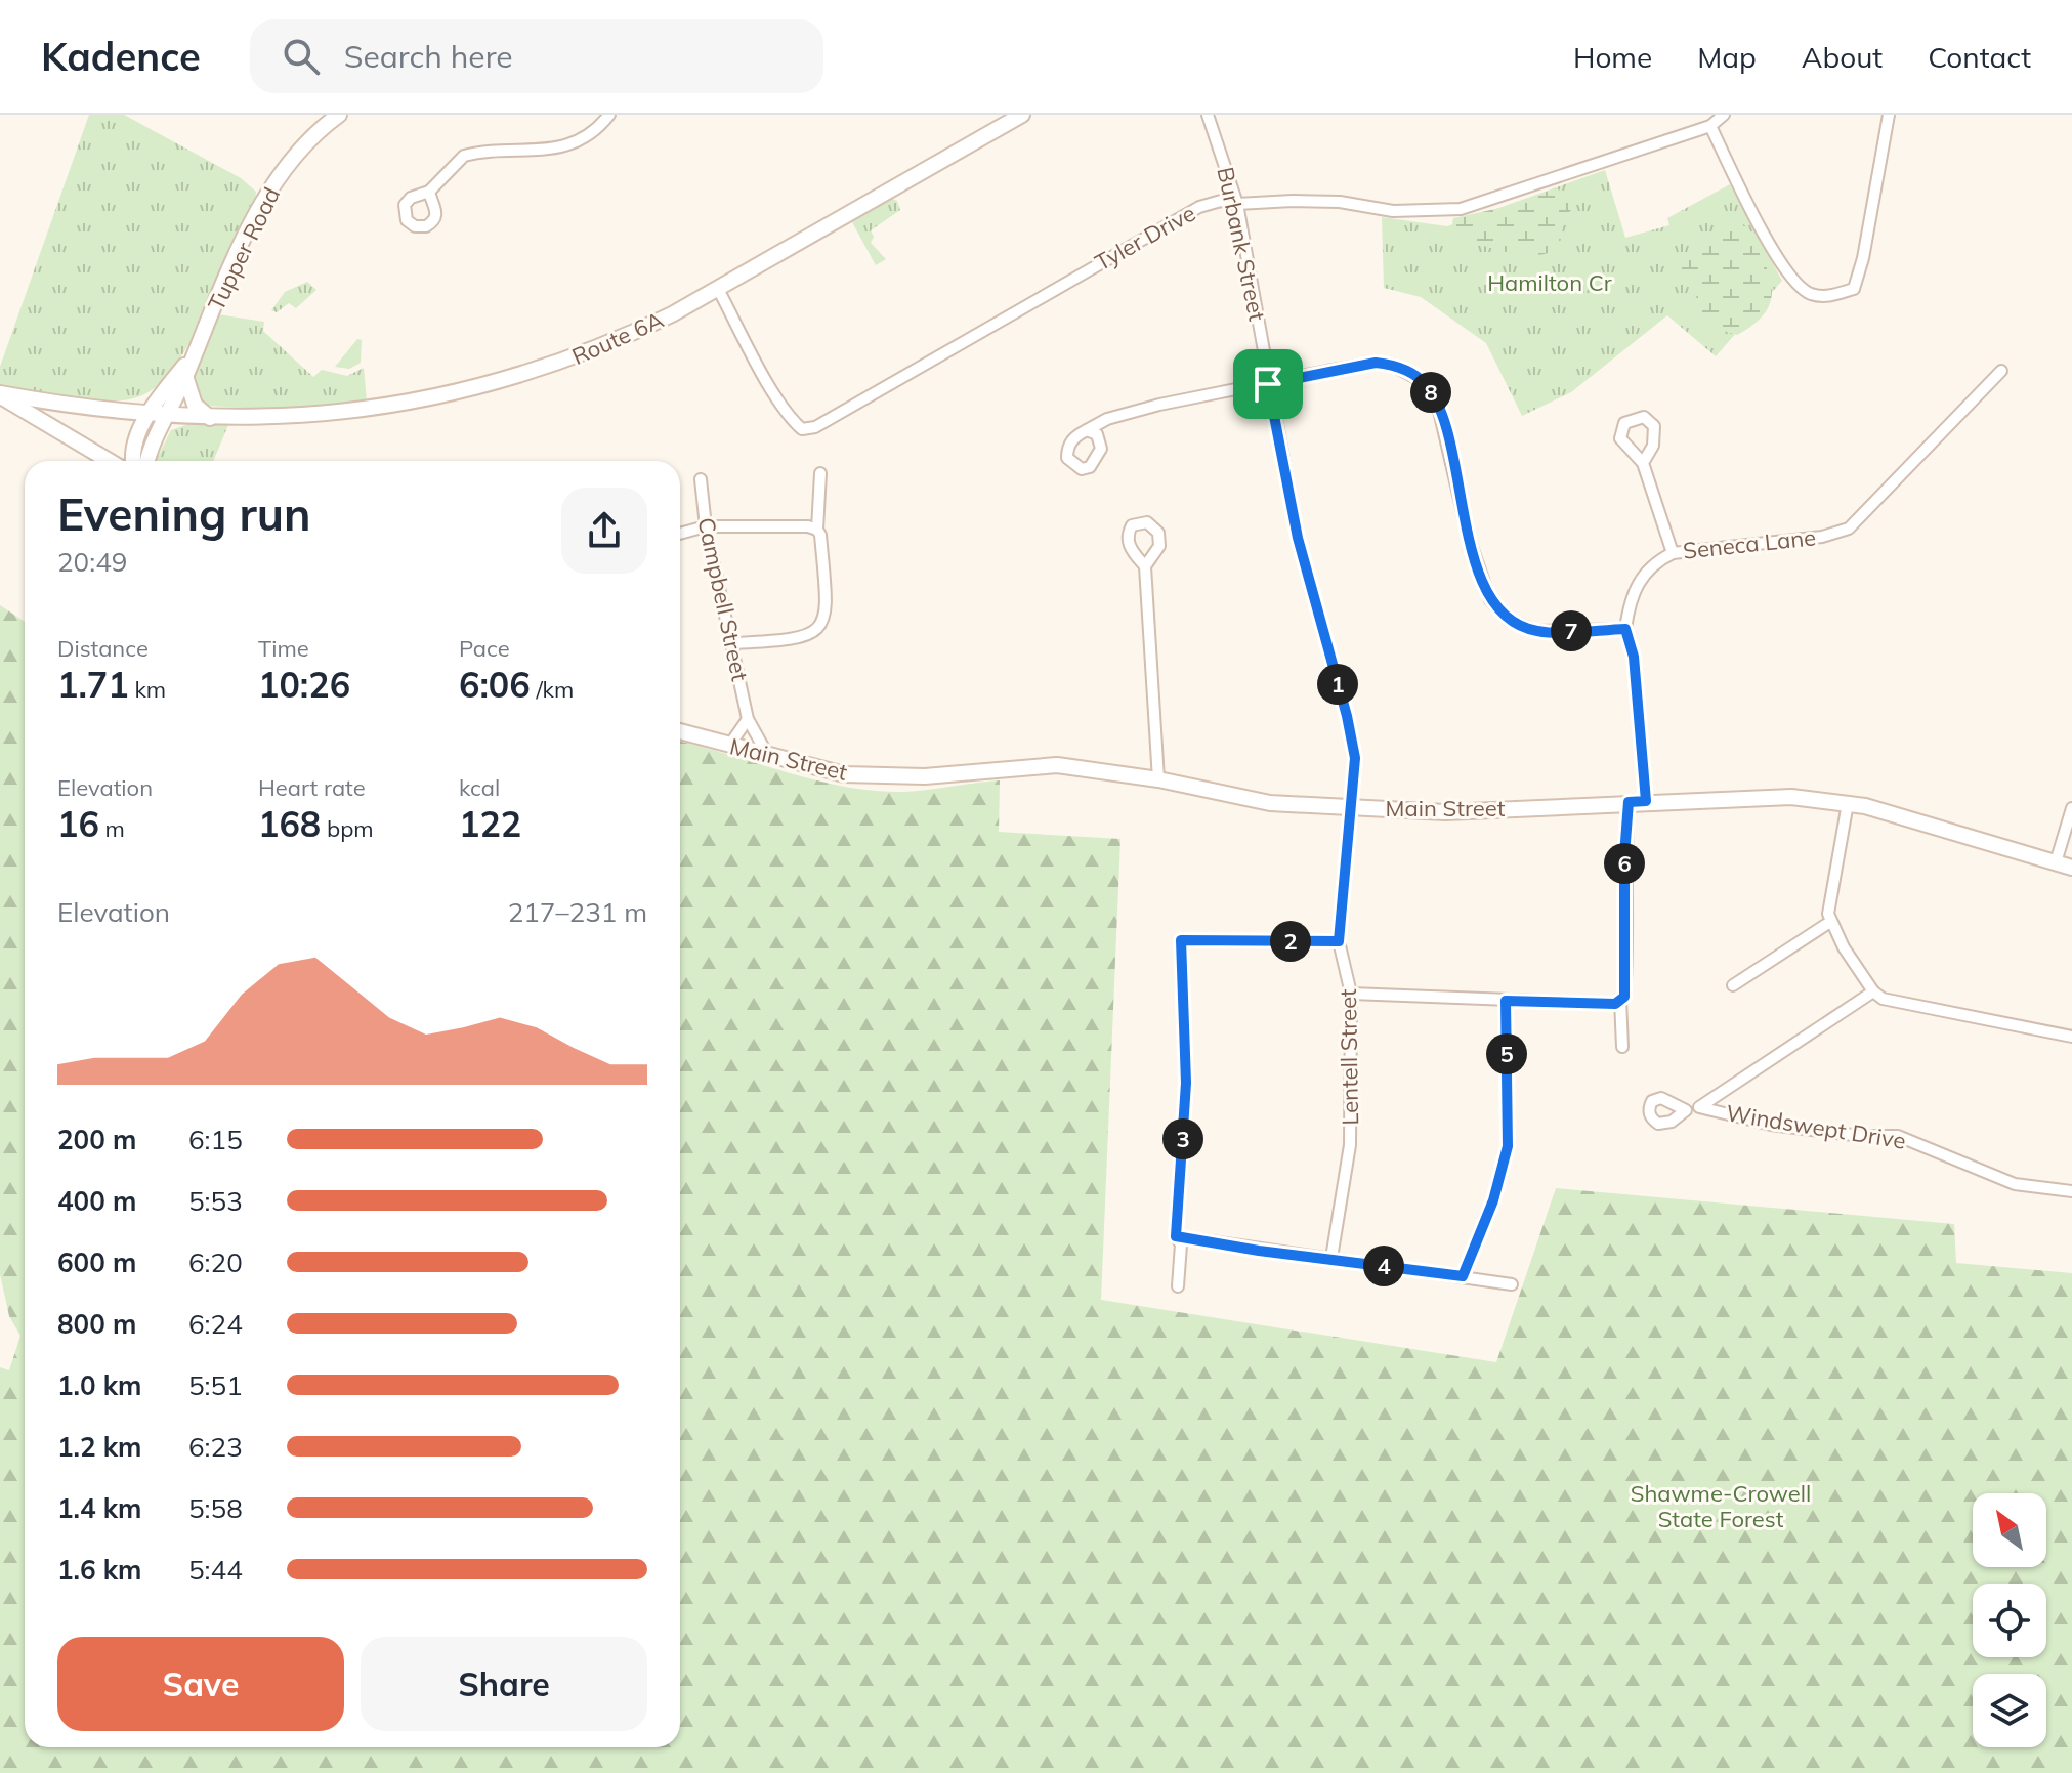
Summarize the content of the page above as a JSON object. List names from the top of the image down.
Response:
{
  "streets": {
    "main road": ["Tupper Road", "Route 6A", "Main Street"],
    "street": [
      "Tyler Drive",
      "Burbank Street",
      "Seneca Lane",
      "Campbell Street",
      "Lentell Street",
      "Windswept Drive"
    ]
  },
  "crossings": [
    ["Tyler Drive", "Burbank Street"],
    ["Tyler Drive", "Route 6A"],
    ["Burbank Street", "Main Street"],
    ["Burbank Street", "Lentell Street"],
    ["Tupper Road", "Route 6A"],
    ["Campbell Street", "Main Street"],
    ["Main Street", "Lentell Street"]
  ],
  "parks": ["Hamilton Cr", "Shawme-Crowell State Forest"],
  "north": "top left",
  "page": {
    "header": "Kadence",
    "search": "Search here",
    "nav": [
      "Home",
      "Map",
      "About",
      "Contact"
    ],
    "pins": [
      "8",
      "7",
      "1",
      "6",
      "2",
      "5",
      "3",
      "4"
    ],
    "heading": ["Evening run", "20:49"],
    "stats": [
      ["Distance", "1.71 km"],
      ["Time", "10:26"],
      ["Pace", "6:06 /km"],
      ["Elevation", "16 m"],
      ["Heart rate", "168 bpm"],
      ["kcal", "122"]
    ],
    "chart": ["Elevation", "217–231 m"],
    "list": [
      {
        "name": "200 m",
        "note": "6:15"
      },
      {
        "name": "400 m",
        "note": "5:53"
      },
      {
        "name": "600 m",
        "note": "6:20"
      },
      {
        "name": "800 m",
        "note": "6:24"
      },
      {
        "name": "1.0 km",
        "note": "5:51"
      },
      {
        "name": "1.2 km",
        "note": "6:23"
      },
      {
        "name": "1.4 km",
        "note": "5:58"
      },
      {
        "name": "1.6 km",
        "note": "5:44"
      }
    ],
    "buttons": ["Save", "Share"]
  }
}
